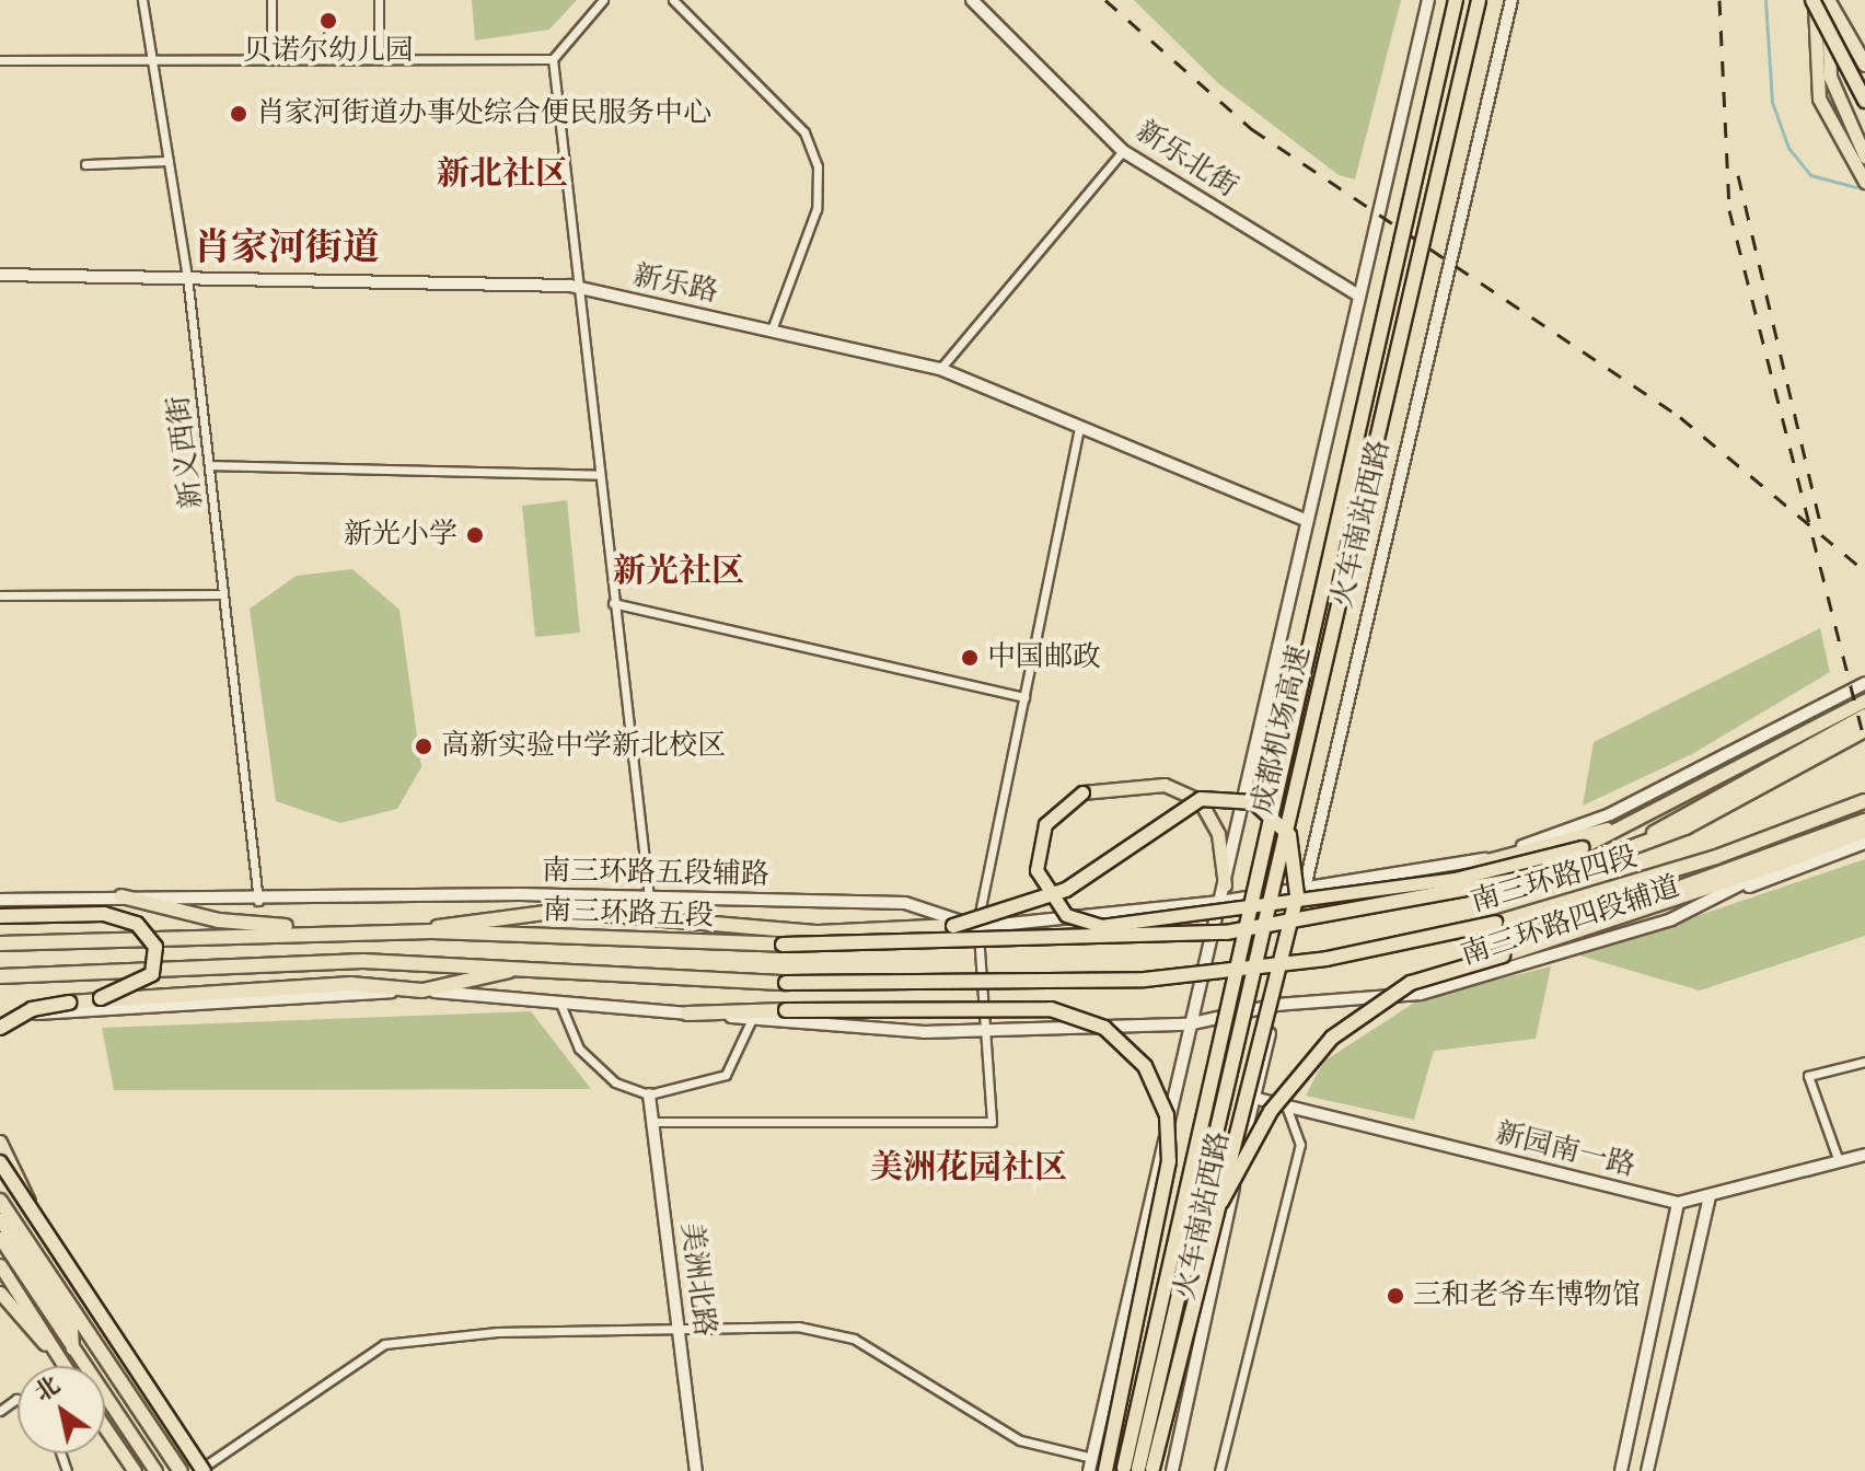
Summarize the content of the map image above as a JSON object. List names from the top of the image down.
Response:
{
  "streets": {
    "highway": ["成都机场高速", "南三环路四段", "南三环路五段"],
    "main road": [
      "新乐北街",
      "新乐路",
      "火车南站西路",
      "南三环路五段辅路",
      "南三环路四段辅道",
      "新园南一路",
      "美洲北路"
    ],
    "street": ["新义西街"]
  },
  "crossings": [
    ["新乐北街", "火车南站西路"],
    ["新乐路", "新义西街"],
    ["新乐路", "火车南站西路"],
    ["新义西街", "南三环路五段辅路"],
    ["火车南站西路", "南三环路五段辅路"],
    ["火车南站西路", "南三环路四段辅道"],
    ["火车南站西路", "新园南一路"],
    ["南三环路四段", "南三环路五段"]
  ],
  "districts": [
    "新北社区",
    "肖家河街道",
    "新光社区",
    "美洲花园社区"
  ],
  "places": [
    "贝诺尔幼儿园",
    "肖家河街道办事处综合便民服务中心",
    "新光小学",
    "中国邮政",
    "高新实验中学新北校区",
    "三和老爷车博物馆"
  ],
  "north": "top left"
}
